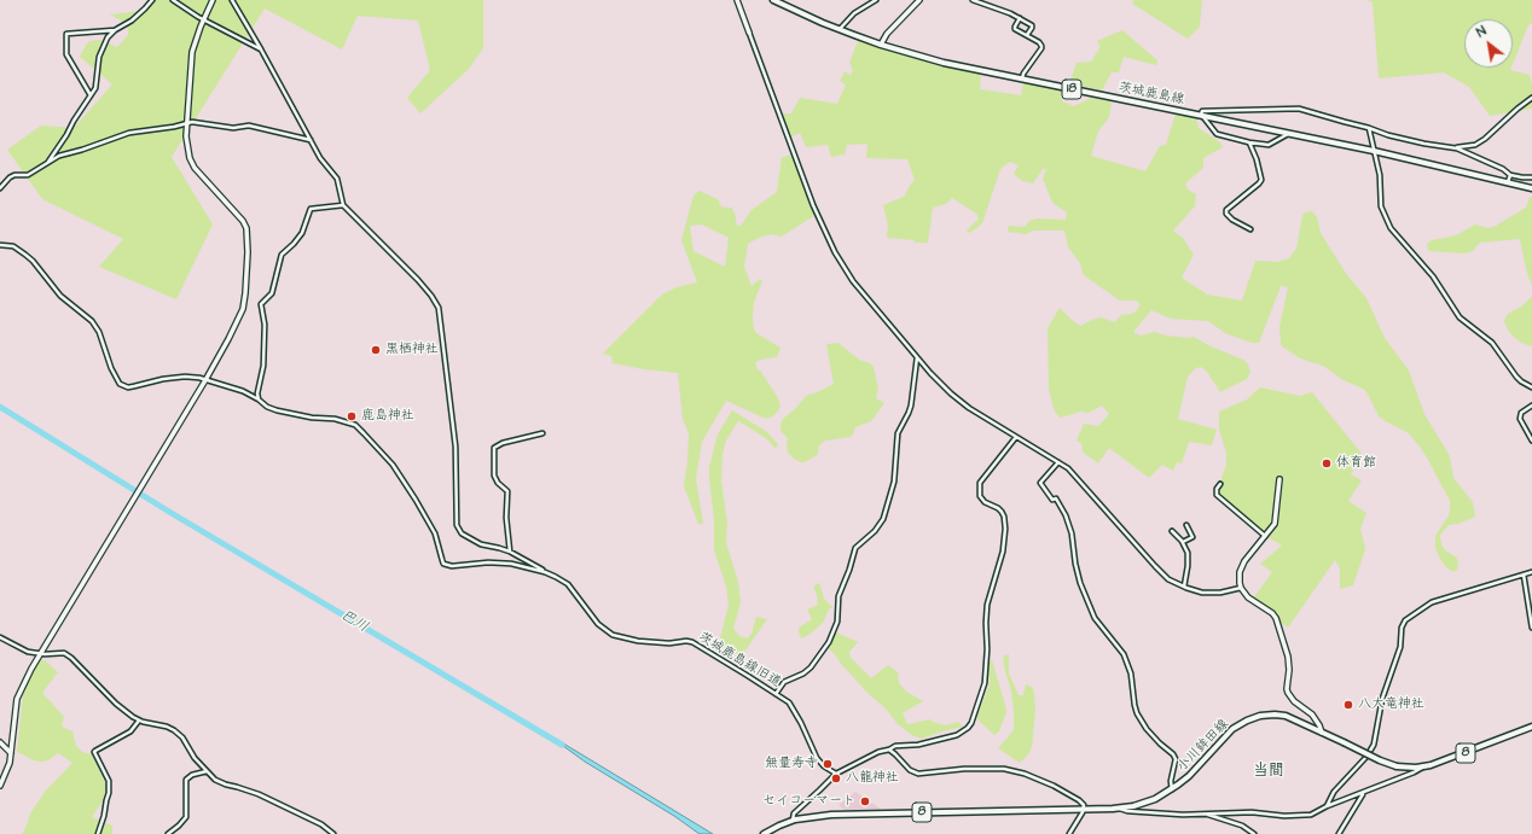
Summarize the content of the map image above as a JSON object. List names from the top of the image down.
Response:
{
  "streets": {
    "main road": [
      "18",
      "茨城鹿島線",
      "小川鉾田線",
      "8"
    ],
    "street": ["茨城鹿島線旧道"]
  },
  "districts": ["当間"],
  "water": ["巴川"],
  "places": [
    "黒栖神社",
    "鹿島神社",
    "体育館",
    "八大竜神社",
    "無量寿寺",
    "八龍神社",
    "セイコーマート"
  ],
  "north": "top left"
}
